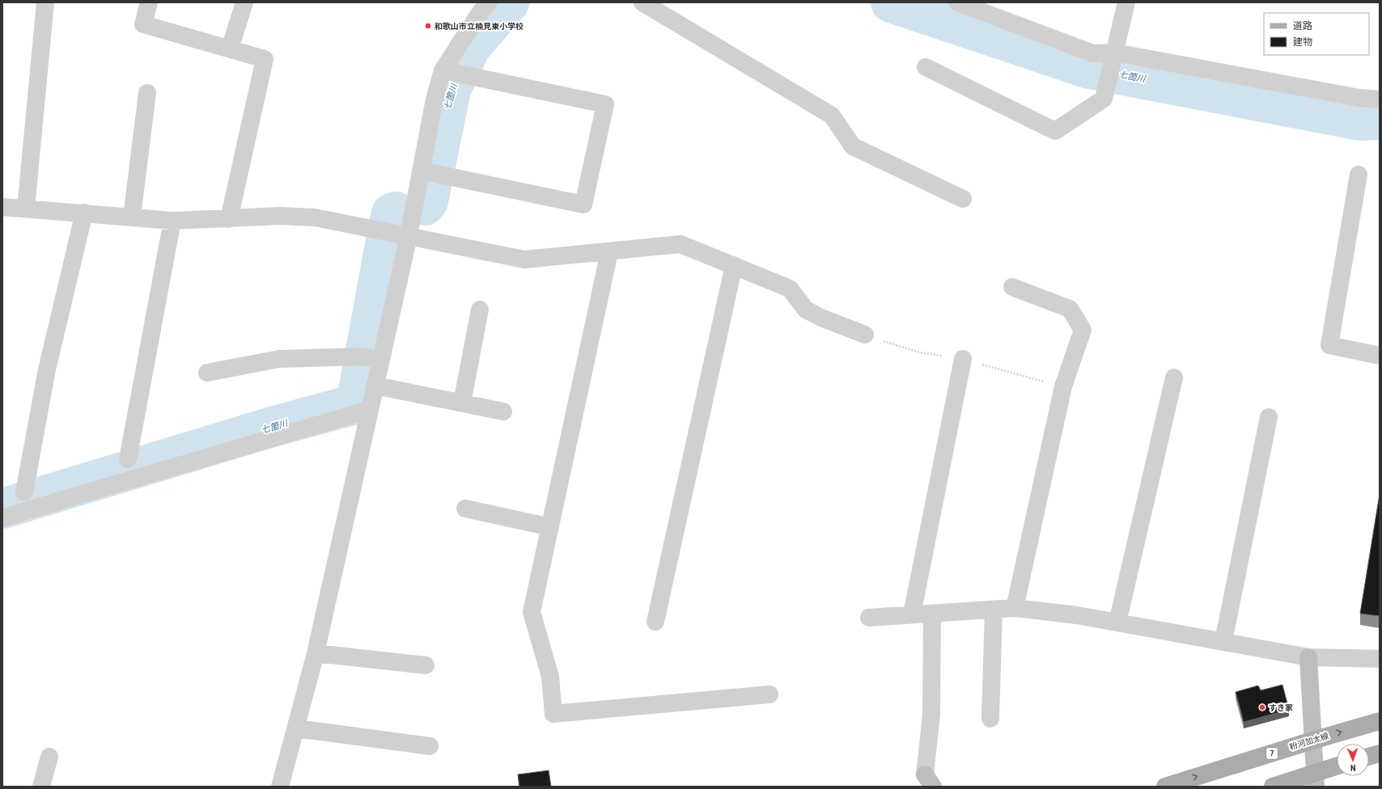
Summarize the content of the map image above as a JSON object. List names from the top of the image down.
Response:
{
  "streets": {
    "main road": ["粉河加太線", "7"]
  },
  "water": ["七箇川"],
  "places": ["和歌山市立楠見東小学校", "すき家"],
  "legend": ["道路", "建物"],
  "north": "bottom"
}
